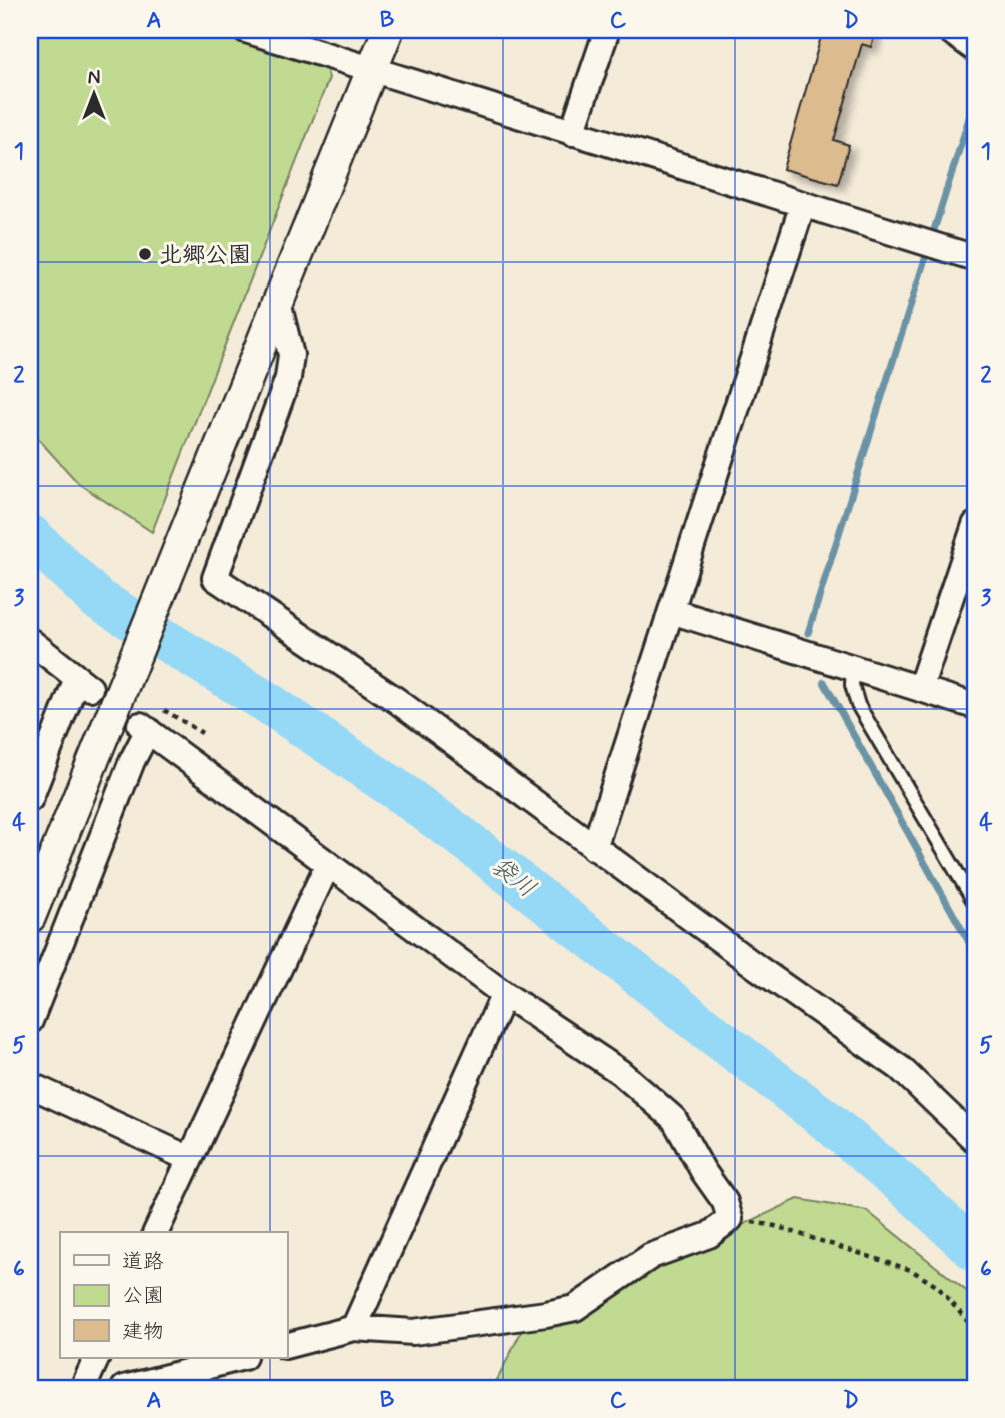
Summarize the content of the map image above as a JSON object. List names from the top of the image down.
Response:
{
  "water": ["袋川"],
  "places": ["北郷公園"],
  "legend": ["道路", "公園", "建物"],
  "north": "top",
  "grid": {
    "columns": [
      "A",
      "B",
      "C",
      "D"
    ],
    "rows": [
      "1",
      "2",
      "3",
      "4",
      "5",
      "6"
    ]
  }
}
